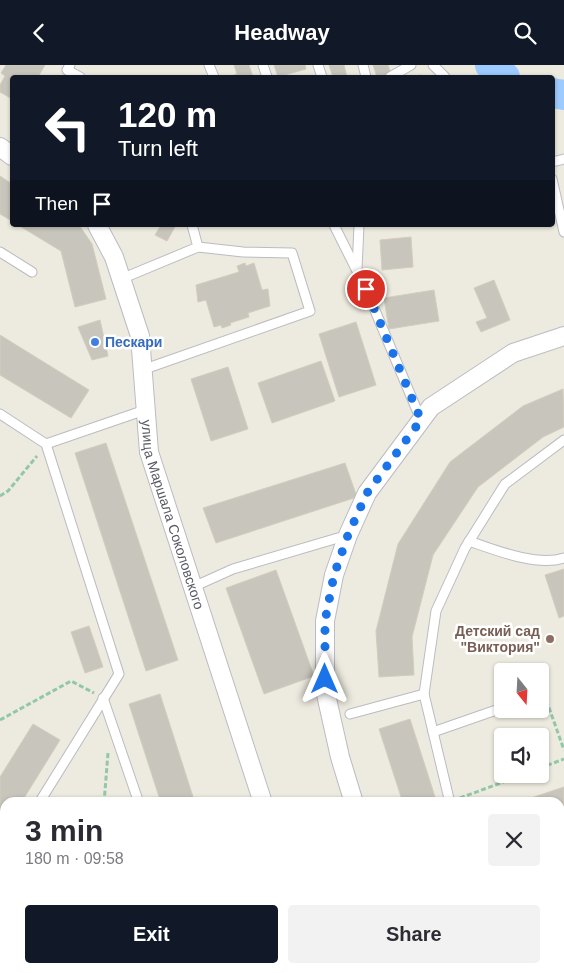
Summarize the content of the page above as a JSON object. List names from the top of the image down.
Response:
{
  "streets": {
    "street": ["улица Маршала Соколовского"]
  },
  "places": ["Пескари", "Детский сад \"Виктория\""],
  "north": "bottom",
  "page": {
    "header": "Headway",
    "turn": ["120 m", "Turn left"],
    "then": "Then",
    "heading": ["3 min", "180 m · 09:58"],
    "buttons": ["Exit", "Share"]
  }
}
